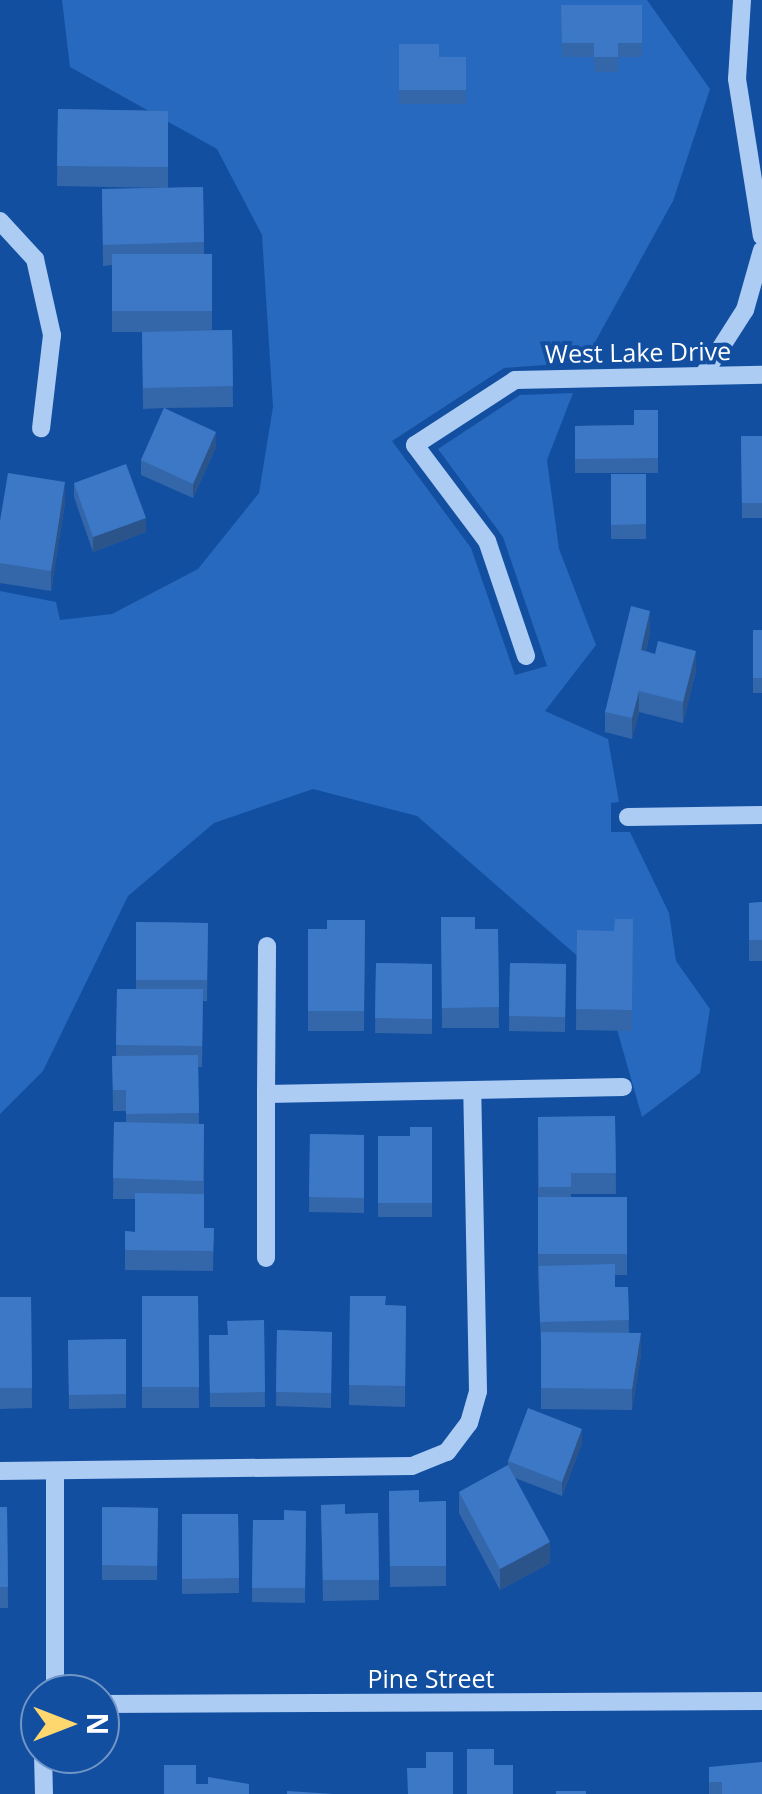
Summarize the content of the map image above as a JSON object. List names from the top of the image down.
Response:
{
  "streets": {
    "street": ["West Lake Drive", "Pine Street"]
  },
  "north": "right"
}
